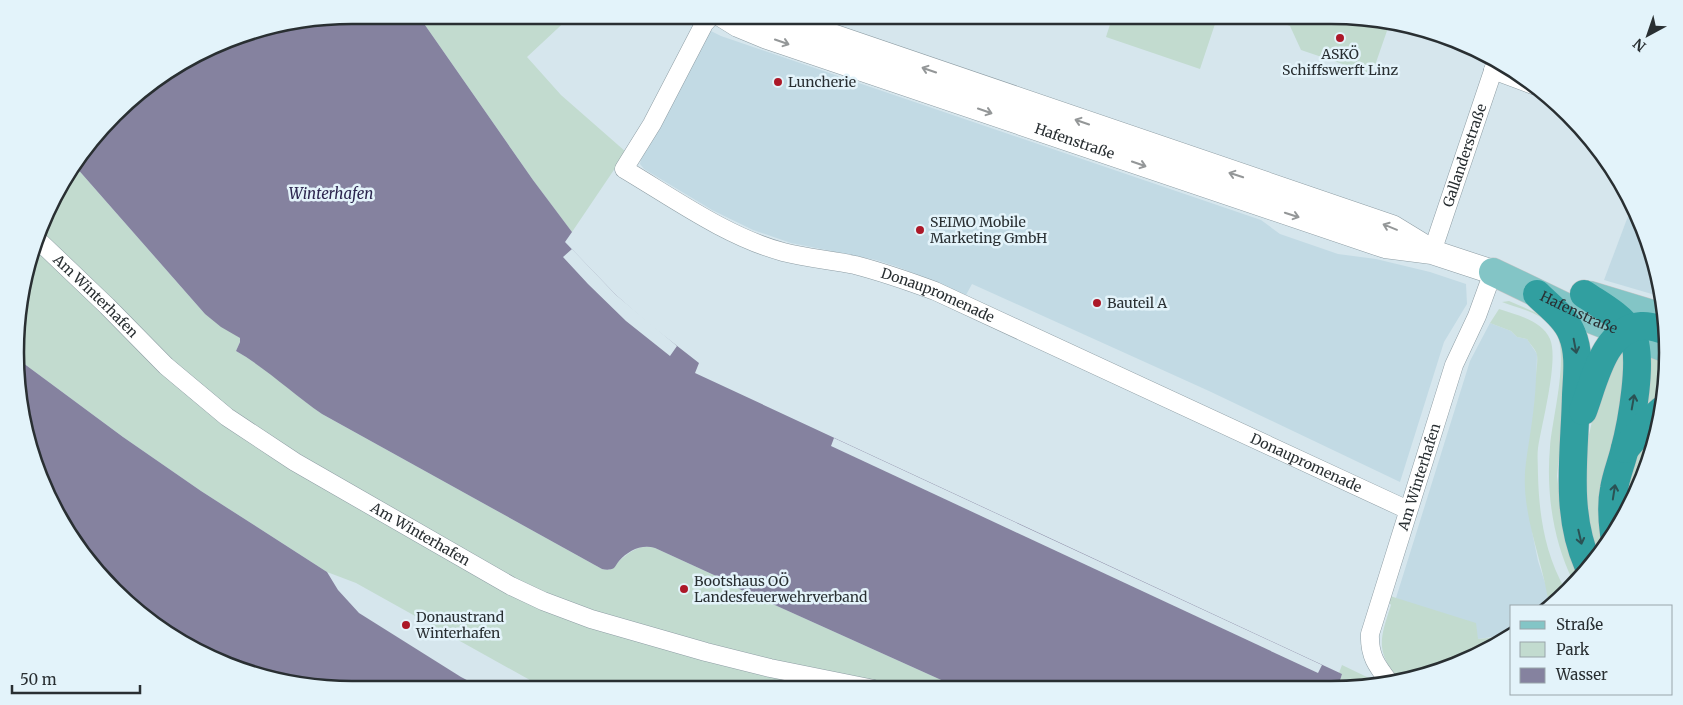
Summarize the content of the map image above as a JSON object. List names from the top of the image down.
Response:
{
  "streets": {
    "main road": ["Hafenstraße"],
    "street": ["Gallanderstraße", "Am Winterhafen", "Donaupromenade"]
  },
  "crossings": [
    ["Hafenstraße", "Gallanderstraße"],
    ["Hafenstraße", "Am Winterhafen"],
    ["Am Winterhafen", "Donaupromenade"]
  ],
  "water": ["Winterhafen"],
  "places": [
    "ASKÖ Schiffswerft Linz",
    "Luncherie",
    "SEIMO Mobile Marketing GmbH",
    "Bauteil A",
    "Bootshaus OÖ Landesfeuerwehrverband",
    "Donaustrand Winterhafen"
  ],
  "legend": ["Straße", "Park", "Wasser"],
  "scale_bar": "50 m",
  "north": "bottom left"
}
